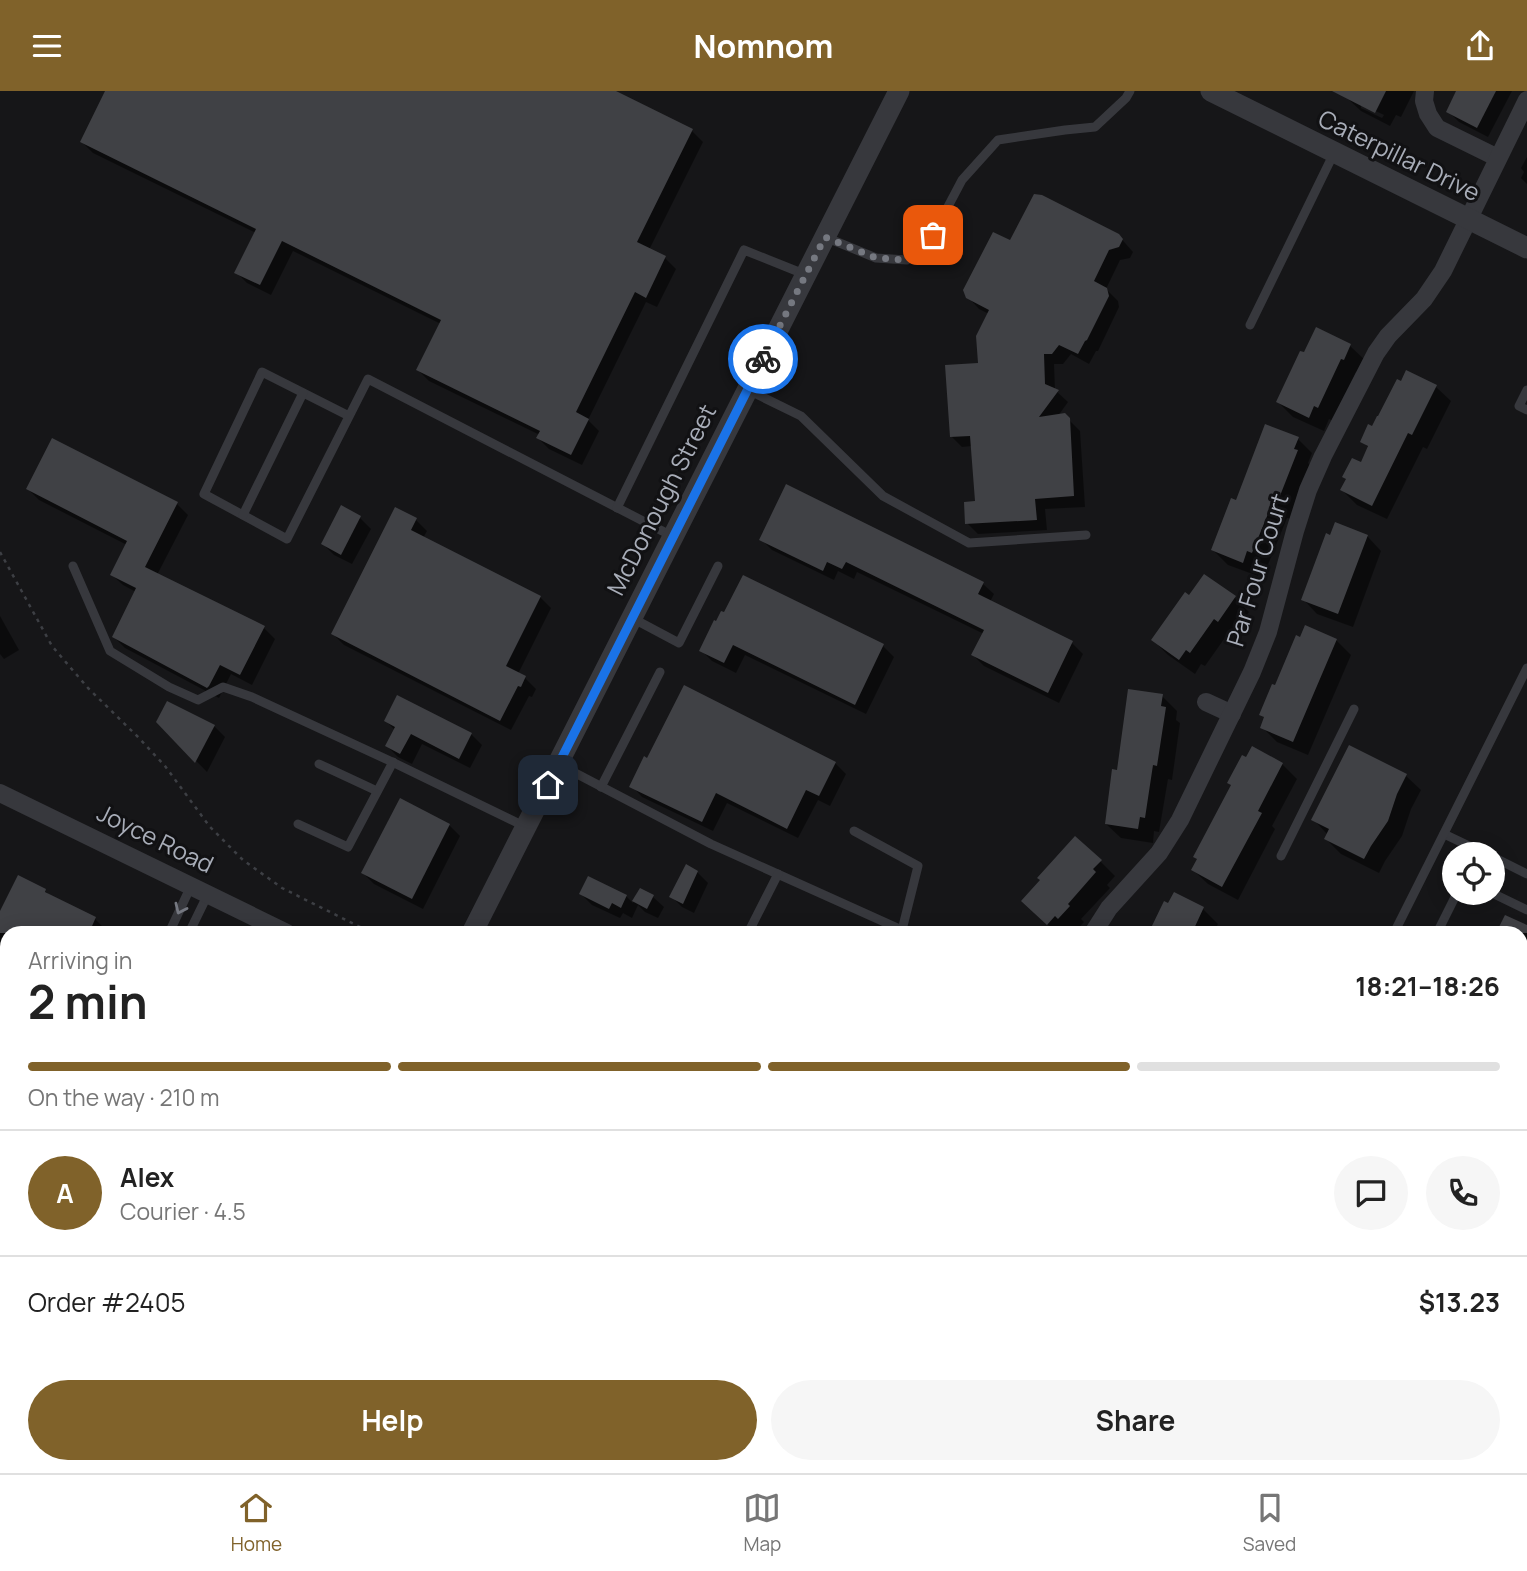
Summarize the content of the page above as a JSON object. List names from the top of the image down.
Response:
{
  "streets": {
    "street": [
      "Caterpillar Drive",
      "McDonough Street",
      "Par Four Court",
      "Joyce Road"
    ]
  },
  "crossings": [
    ["Caterpillar Drive", "Par Four Court"]
  ],
  "page": {
    "header": "Nomnom",
    "heading": ["2 min", "Arriving in", "18:21–18:26"],
    "panel": [
      "Alex",
      "Courier · 4.5",
      "Order #2405",
      "$13.23"
    ],
    "bar": "On the way · 210 m",
    "round": "A",
    "buttons": ["Help", "Share"],
    "tabs": ["Home", "Map", "Saved"]
  }
}
